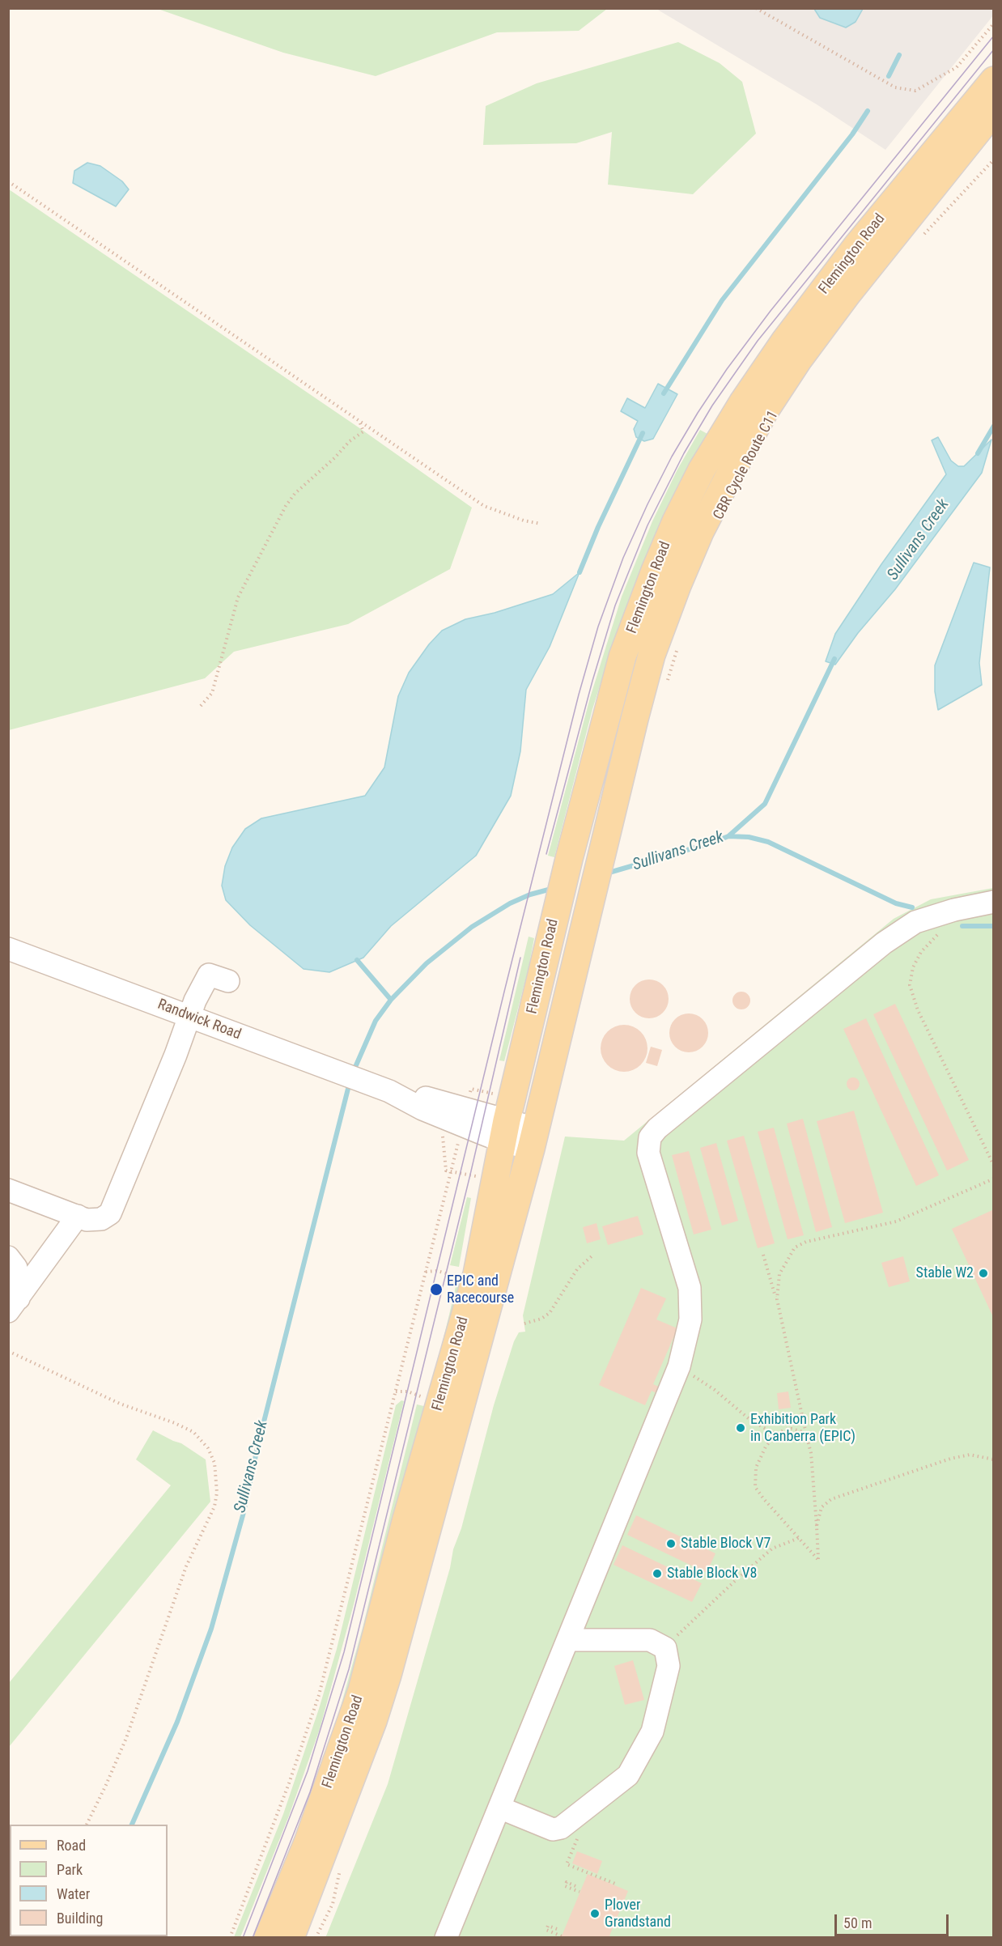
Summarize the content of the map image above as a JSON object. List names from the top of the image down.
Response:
{
  "streets": {
    "main road": ["Flemington Road"],
    "street": ["Randwick Road"]
  },
  "crossings": [
    ["Flemington Road", "Randwick Road"]
  ],
  "water": ["Sullivans Creek"],
  "places": [
    "Stable W2",
    "EPIC and Racecourse",
    "Exhibition Park in Canberra (EPIC)",
    "Stable Block V7",
    "Stable Block V8",
    "Plover Grandstand"
  ],
  "legend": [
    "Road",
    "Park",
    "Water",
    "Building"
  ],
  "scale_bar": "50 m"
}
